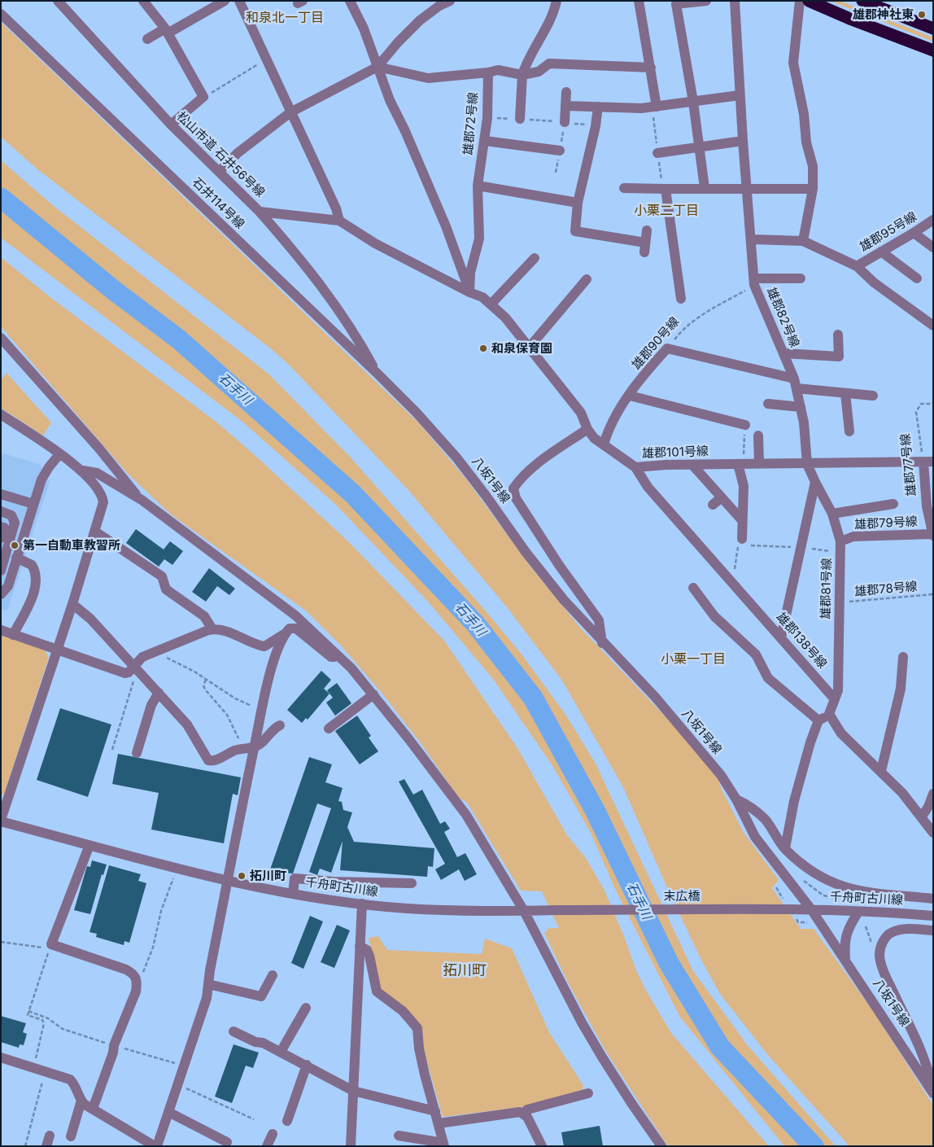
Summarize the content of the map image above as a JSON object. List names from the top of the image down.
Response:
{
  "streets": {
    "street": [
      "雄郡72号線",
      "松山市道 石井56号線",
      "石井114号線",
      "雄郡95号線",
      "雄郡82号線",
      "雄郡90号線",
      "雄郡101号線",
      "雄郡77号線",
      "八坂1号線",
      "雄郡79号線",
      "雄郡81号線",
      "雄郡138号線",
      "千舟町古川線",
      "末広橋"
    ],
    "path": ["雄郡78号線"]
  },
  "crossings": [
    ["雄郡72号線", "松山市道 石井56号線"],
    ["松山市道 石井56号線", "雄郡101号線"],
    ["石井114号線", "八坂1号線"],
    ["雄郡82号線", "雄郡90号線"],
    ["雄郡82号線", "雄郡101号線"],
    ["雄郡82号線", "雄郡81号線"],
    ["雄郡90号線", "雄郡101号線"],
    ["雄郡101号線", "雄郡77号線"],
    ["雄郡101号線", "雄郡138号線"],
    ["雄郡77号線", "雄郡79号線"],
    ["八坂1号線", "千舟町古川線"],
    ["雄郡79号線", "雄郡81号線"],
    ["雄郡81号線", "雄郡78号線"],
    ["雄郡81号線", "雄郡138号線"],
    ["千舟町古川線", "末広橋"]
  ],
  "districts": [
    "和泉北一丁目",
    "小栗二丁目",
    "小栗一丁目",
    "拓川町"
  ],
  "water": ["石手川"],
  "places": [
    "雄郡神社東",
    "和泉保育園",
    "第一自動車教習所",
    "拓川町"
  ]
}
